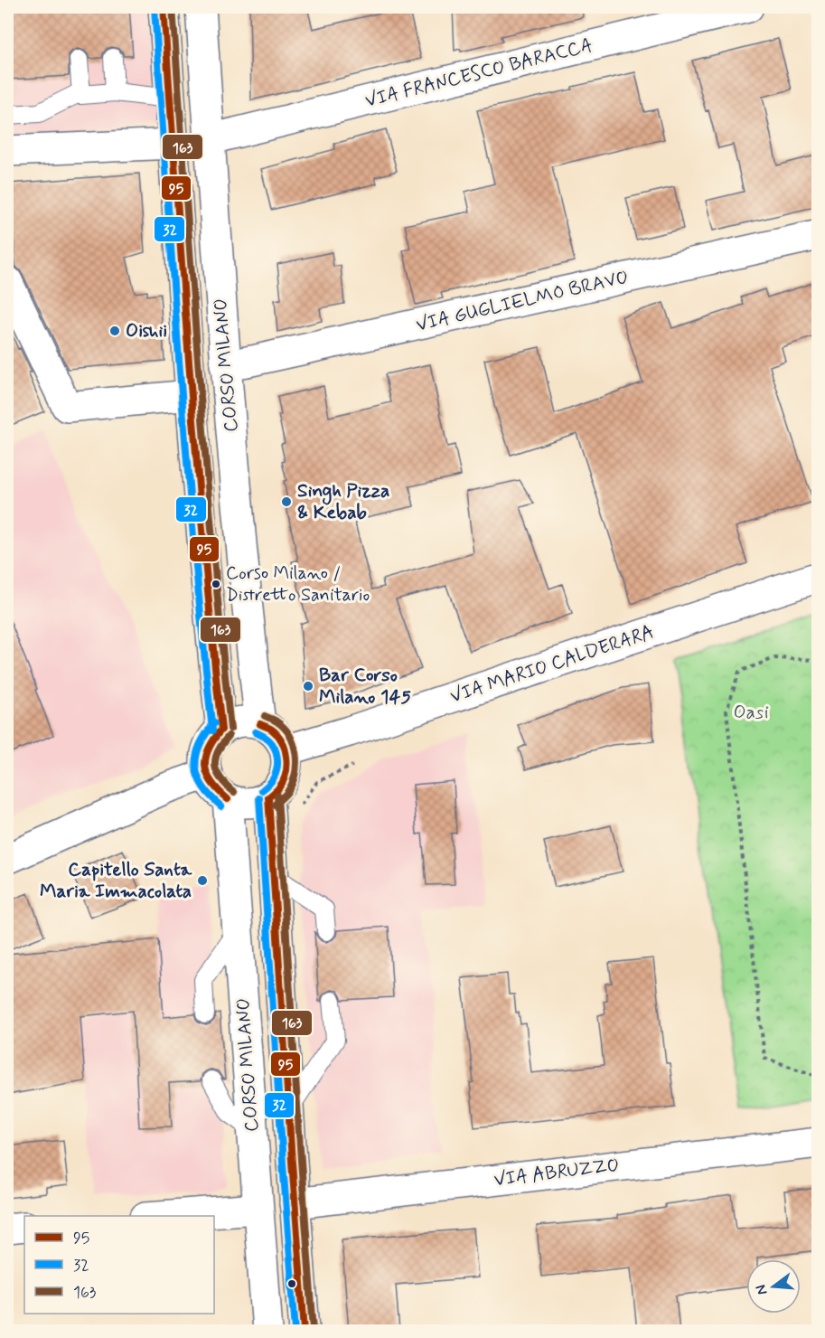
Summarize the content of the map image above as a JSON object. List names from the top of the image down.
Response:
{
  "streets": {
    "street": [
      "VIA FRANCESCO BARACCA",
      "VIA GUGLIELMO BRAVO",
      "CORSO MILANO",
      "VIA MARIO CALDERARA",
      "VIA ABRUZZO"
    ]
  },
  "crossings": [
    ["VIA FRANCESCO BARACCA", "CORSO MILANO"],
    ["VIA GUGLIELMO BRAVO", "CORSO MILANO"],
    ["CORSO MILANO", "VIA MARIO CALDERARA"],
    ["CORSO MILANO", "VIA ABRUZZO"]
  ],
  "parks": ["Oasi"],
  "places": [
    "Oishii",
    "Singh Pizza & Kebab",
    "Corso Milano / Distretto Sanitario",
    "Bar Corso Milano 145",
    "Capitello Santa Maria Immacolata"
  ],
  "lines": ["transit line 95", "transit line 163", "transit line 32"],
  "legend": ["95", "32", "163"],
  "north": "left"
}
